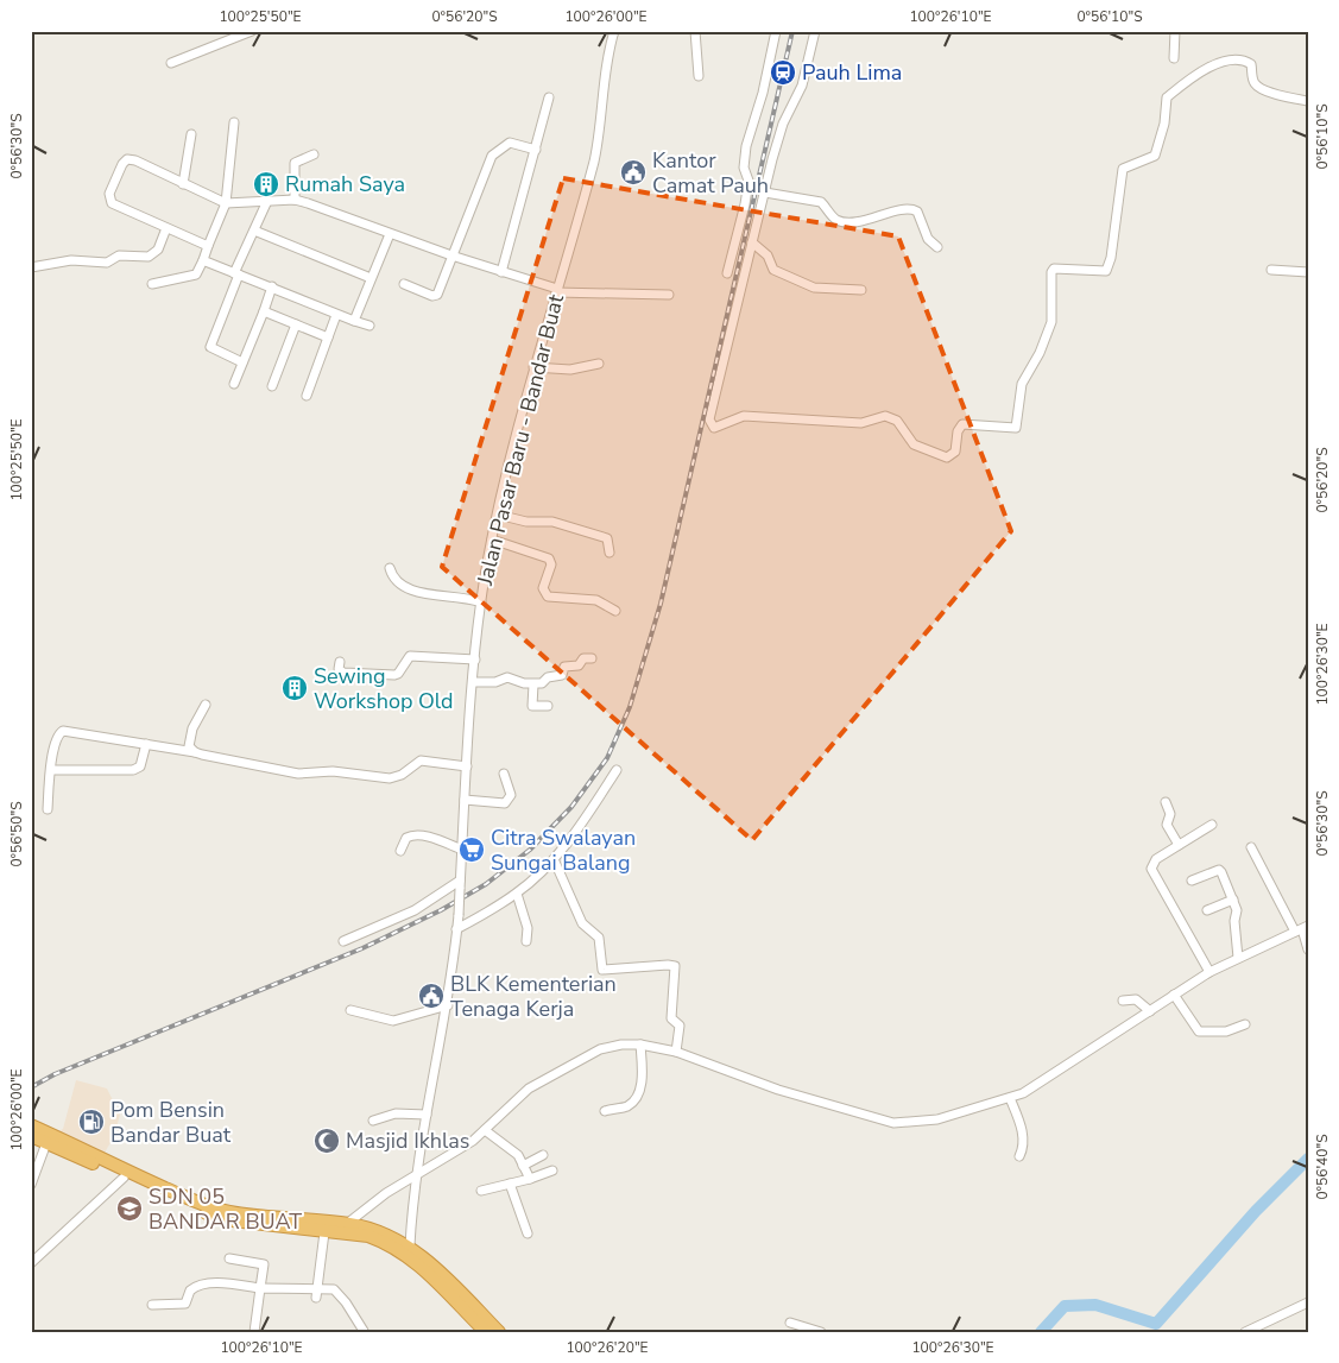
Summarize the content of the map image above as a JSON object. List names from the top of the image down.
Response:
{
  "streets": {
    "street": ["Jalan Pasar Baru - Bandar Buat"]
  },
  "places": {
    "station": ["Pauh Lima"],
    "public building": ["Kantor Camat Pauh", "BLK Kementerian Tenaga Kerja"],
    "building": ["Rumah Saya", "Sewing Workshop Old"],
    "supermarket": ["Citra Swalayan Sungai Balang"],
    "fuel station": ["Pom Bensin Bandar Buat"],
    "mosque": ["Masjid Ikhlas"],
    "school or university": ["SDN 05 BANDAR BUAT"]
  },
  "coordinates": [
    "100°25'50\"E",
    "0°56'20\"S",
    "100°26'00\"E",
    "100°26'10\"E",
    "0°56'10\"S",
    "0°56'30\"S",
    "100°26'30\"E",
    "0°56'50\"S",
    "0°56'40\"S",
    "100°26'20\"E"
  ]
}
